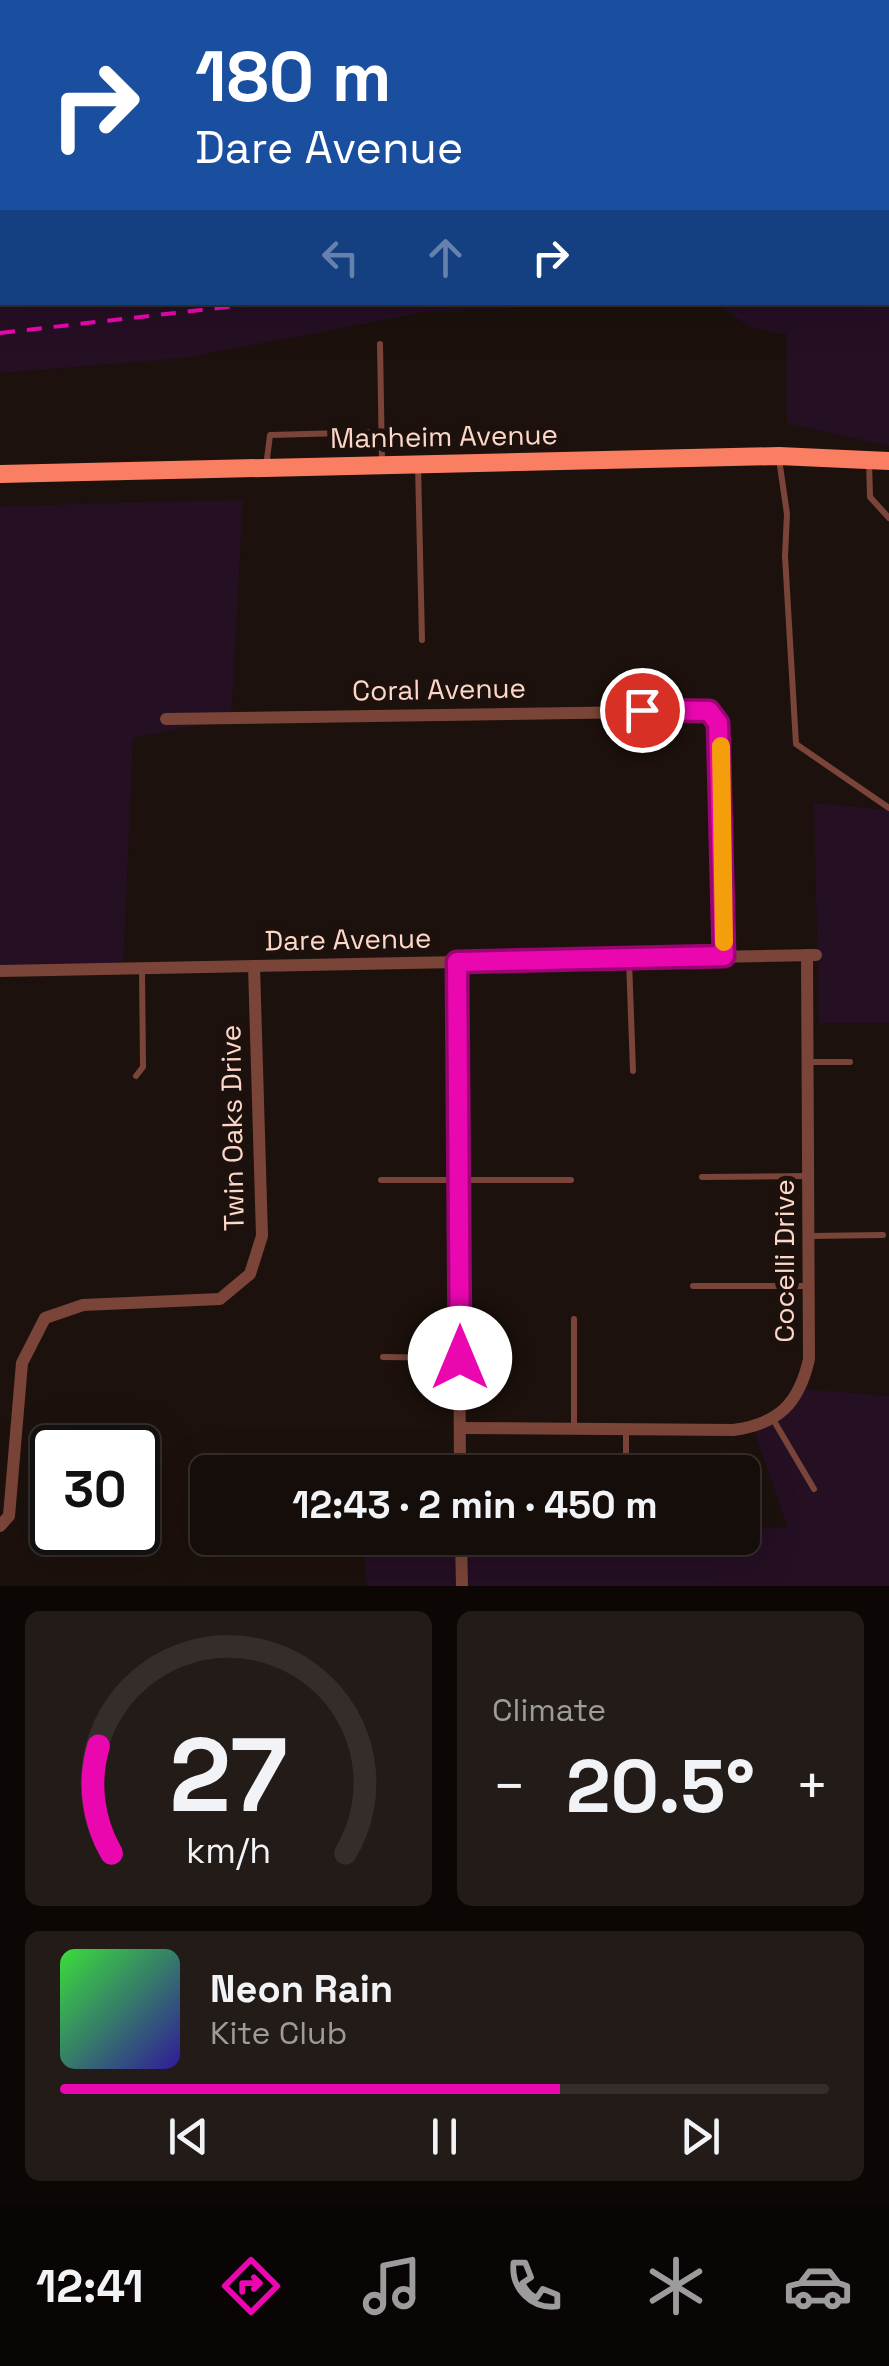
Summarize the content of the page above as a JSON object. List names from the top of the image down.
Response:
{
  "streets": {
    "street": [
      "Manheim Avenue",
      "Coral Avenue",
      "Dare Avenue",
      "Twin Oaks Drive",
      "Cocelli Drive"
    ]
  },
  "crossings": [
    ["Coral Avenue", "Dare Avenue"],
    ["Dare Avenue", "Twin Oaks Drive"],
    ["Dare Avenue", "Cocelli Drive"]
  ],
  "page": {
    "turn": ["180 m", "Dare Avenue"],
    "limit": "30",
    "trip": "12:43 · 2 min · 450 m",
    "tile": "Climate",
    "heat": ["−", "20.5°", "+"],
    "song": ["Neon Rain", "Kite Club"],
    "tabs": "12:41",
    "gauge": ["27", "km/h"]
  }
}
